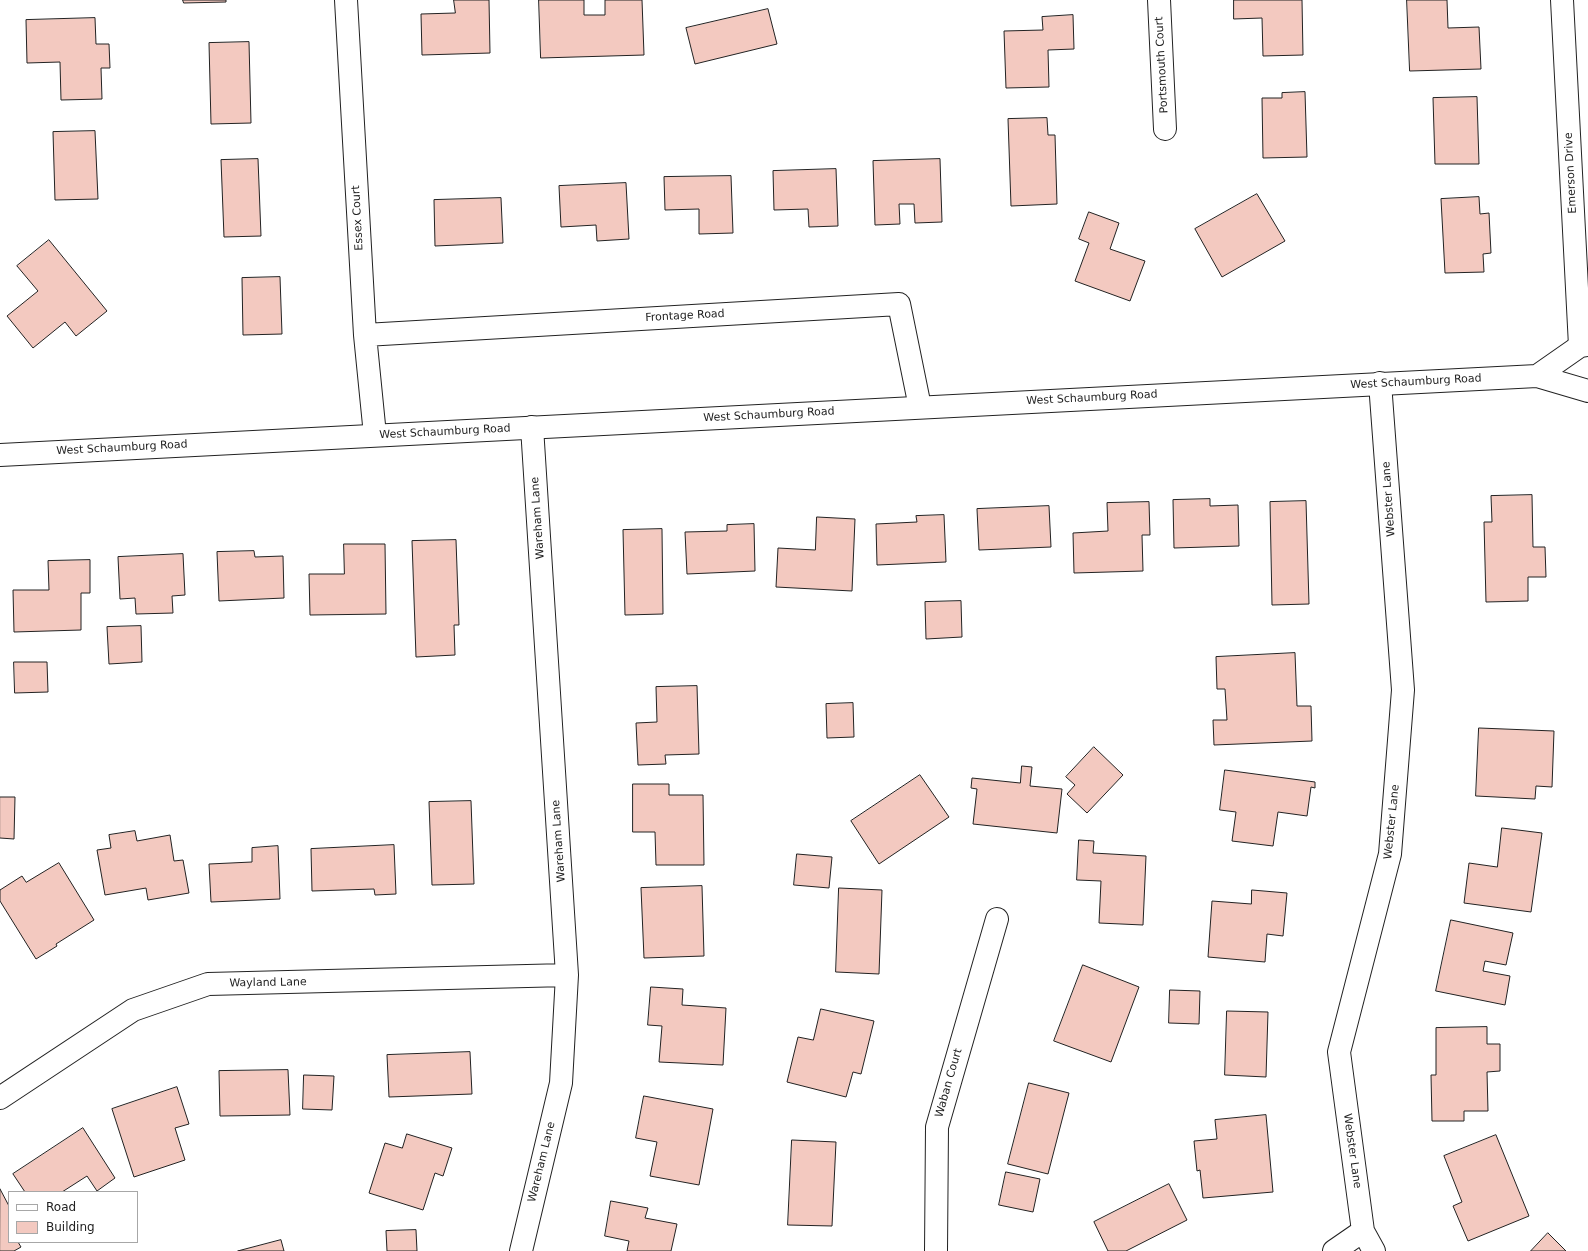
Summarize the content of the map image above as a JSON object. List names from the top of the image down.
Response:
{
  "streets": {
    "street": [
      "Portsmouth Court",
      "Emerson Drive",
      "Essex Court",
      "Frontage Road",
      "West Schaumburg Road",
      "Webster Lane",
      "Wareham Lane",
      "Wayland Lane",
      "Waban Court"
    ]
  },
  "crossings": [
    ["Essex Court", "Frontage Road"],
    ["Essex Court", "West Schaumburg Road"],
    ["Frontage Road", "West Schaumburg Road"],
    ["West Schaumburg Road", "Webster Lane"],
    ["West Schaumburg Road", "Wareham Lane"],
    ["Wareham Lane", "Wayland Lane"]
  ],
  "legend": ["Road", "Building"]
}
